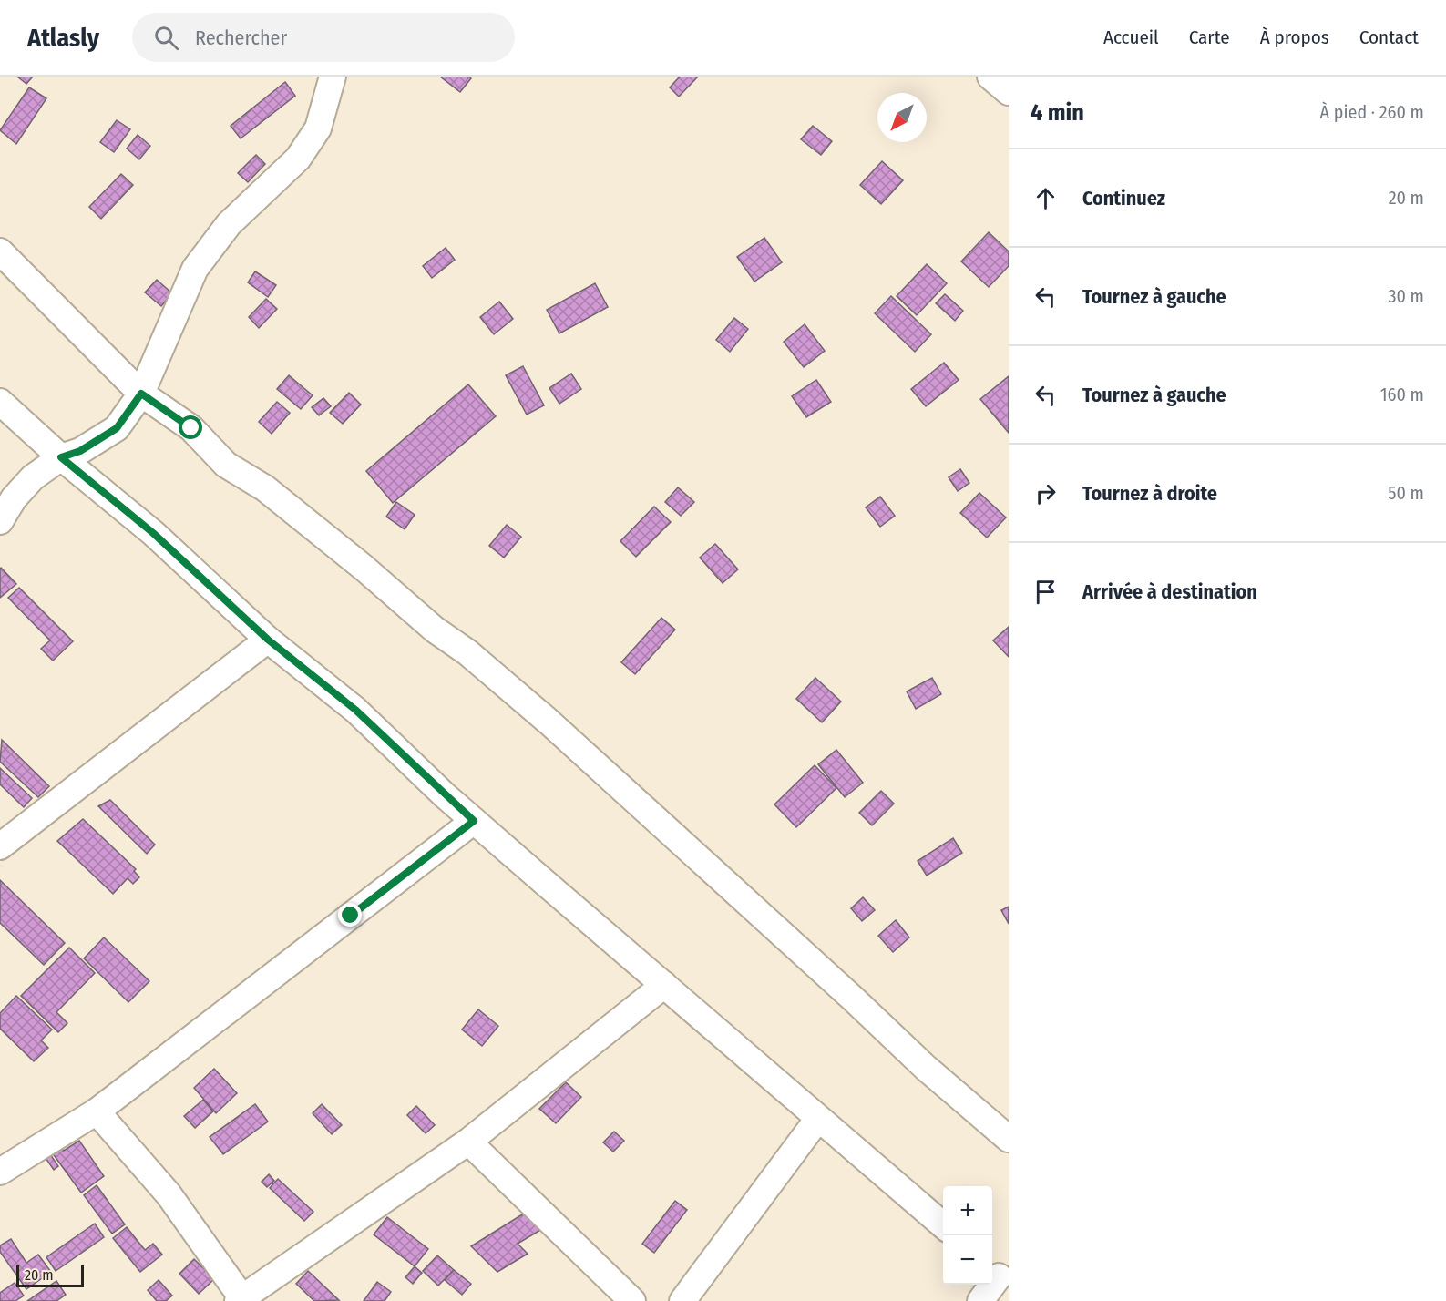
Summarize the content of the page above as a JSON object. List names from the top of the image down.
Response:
{
  "scale_bar": "20 m",
  "north": "bottom left",
  "page": {
    "header": "Atlasly",
    "search": "Rechercher",
    "nav": [
      "Accueil",
      "Carte",
      "À propos",
      "Contact"
    ],
    "heading": ["4 min", "À pied · 260 m"],
    "list": [
      ["Continuez", "20 m"],
      ["Tournez à gauche", "30 m"],
      ["Tournez à gauche", "160 m"],
      ["Tournez à droite", "50 m"],
      "Arrivée à destination"
    ],
    "map_buttons": ["+", "−"],
    "scale": "20 m"
  }
}
